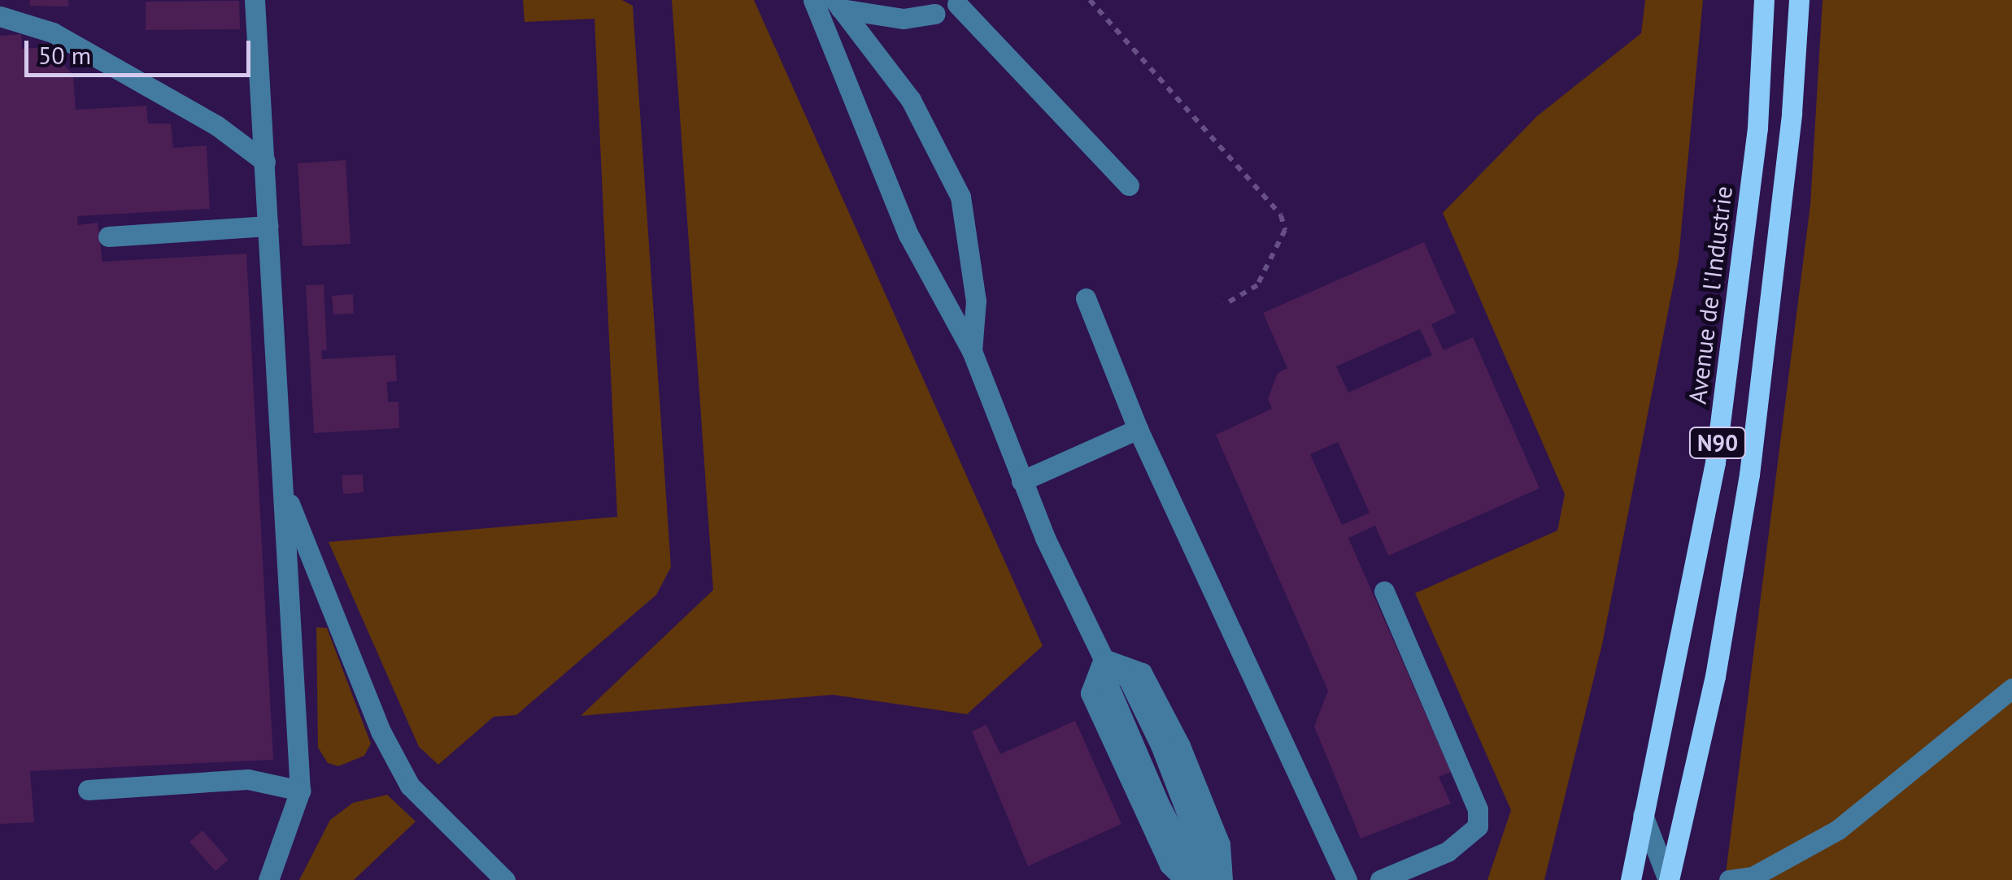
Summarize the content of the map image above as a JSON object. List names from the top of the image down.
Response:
{
  "streets": {
    "main road": ["Avenue de l'Industrie", "N90"]
  },
  "scale_bar": "50 m"
}
